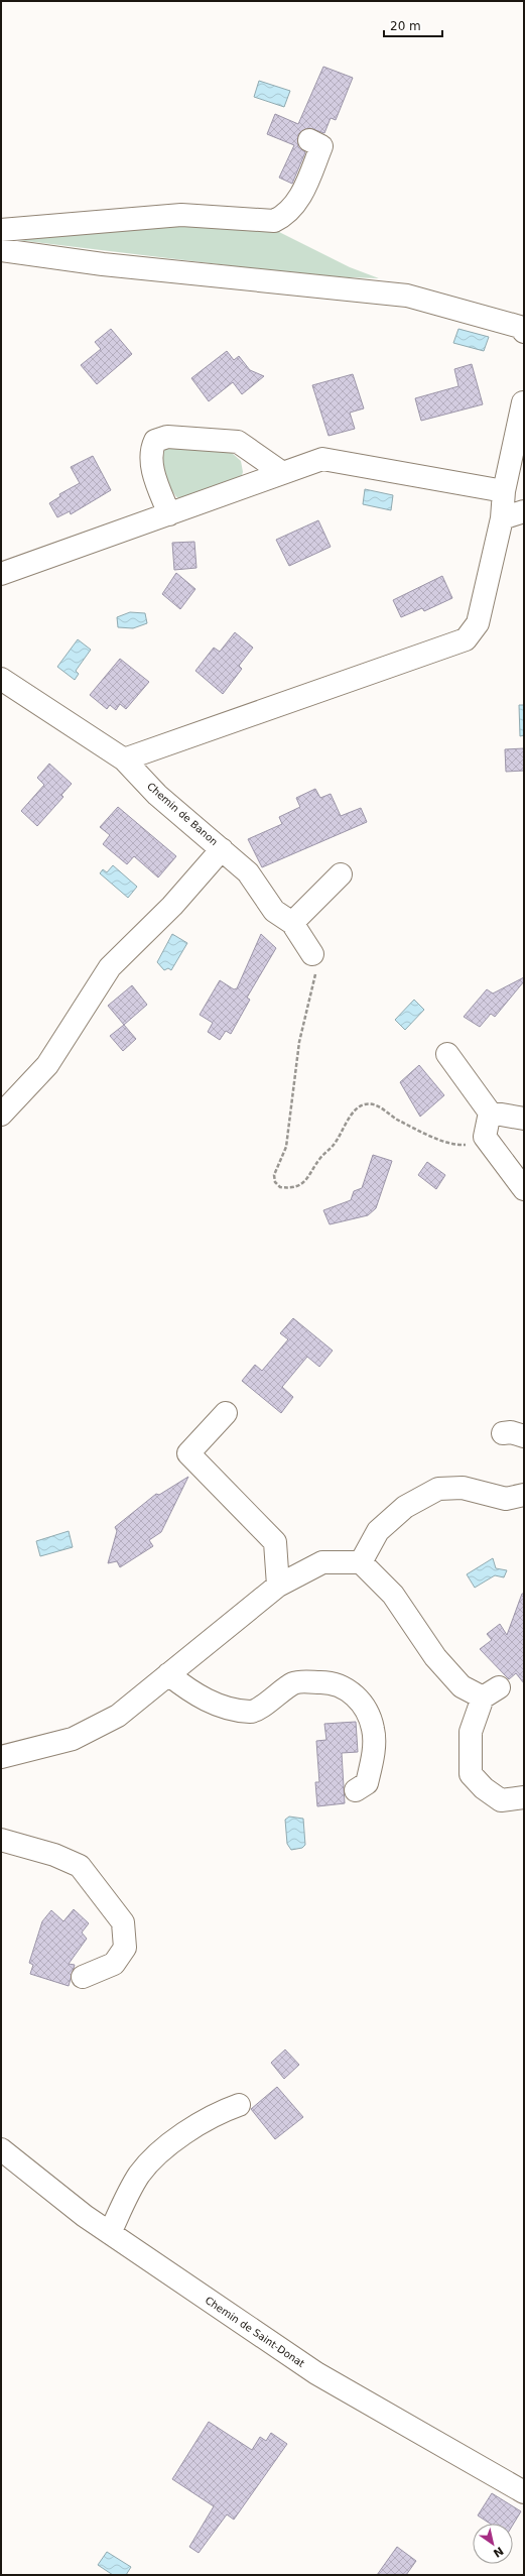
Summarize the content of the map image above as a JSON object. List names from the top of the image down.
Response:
{
  "streets": {
    "street": ["Chemin de Banon", "Chemin de Saint-Donat"]
  },
  "scale_bar": "20 m",
  "north": "bottom right"
}
